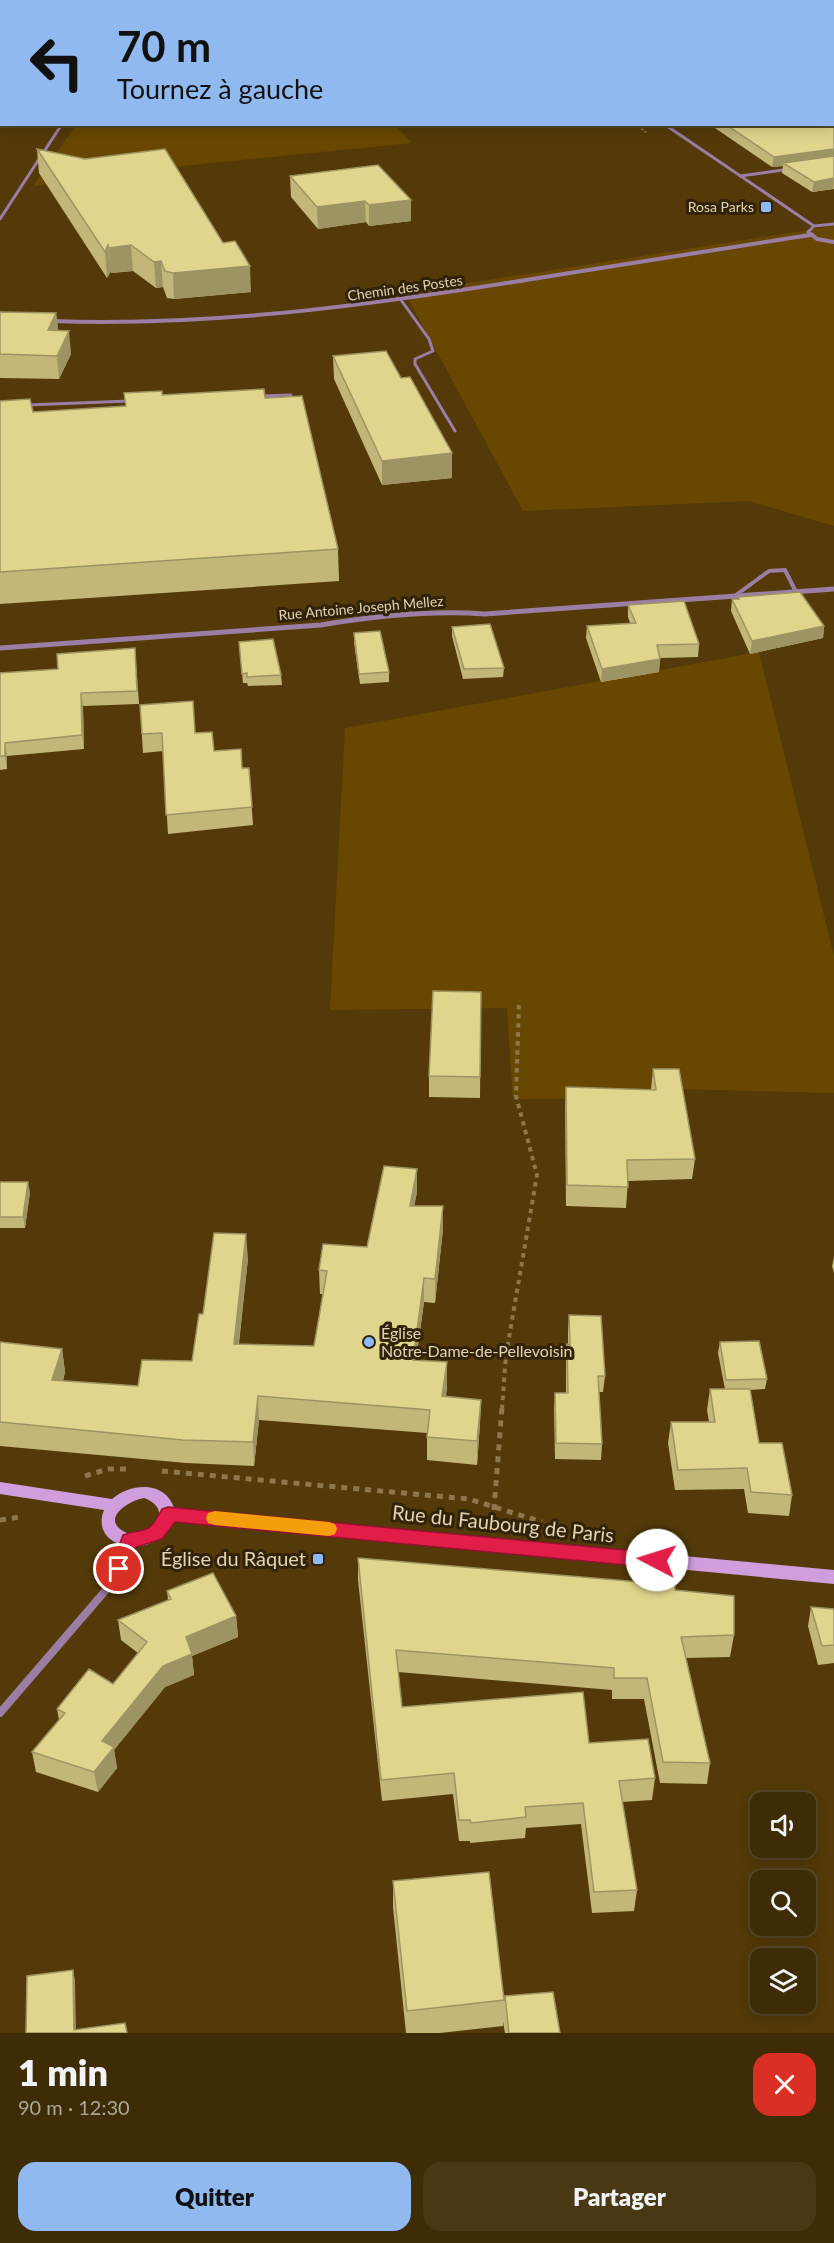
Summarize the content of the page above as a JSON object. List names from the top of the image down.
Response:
{
  "streets": {
    "main road": ["Rue du Faubourg de Paris"],
    "street": ["Chemin des Postes", "Rue Antoine Joseph Mellez"]
  },
  "places": {
    "transit": ["Rosa Parks", "Église du Râquet"],
    "other": ["Église Notre-Dame-de-Pellevoisin"]
  },
  "page": {
    "turn": ["70 m", "Tournez à gauche"],
    "heading": ["1 min", "90 m · 12:30"],
    "buttons": ["Quitter", "Partager"]
  }
}
